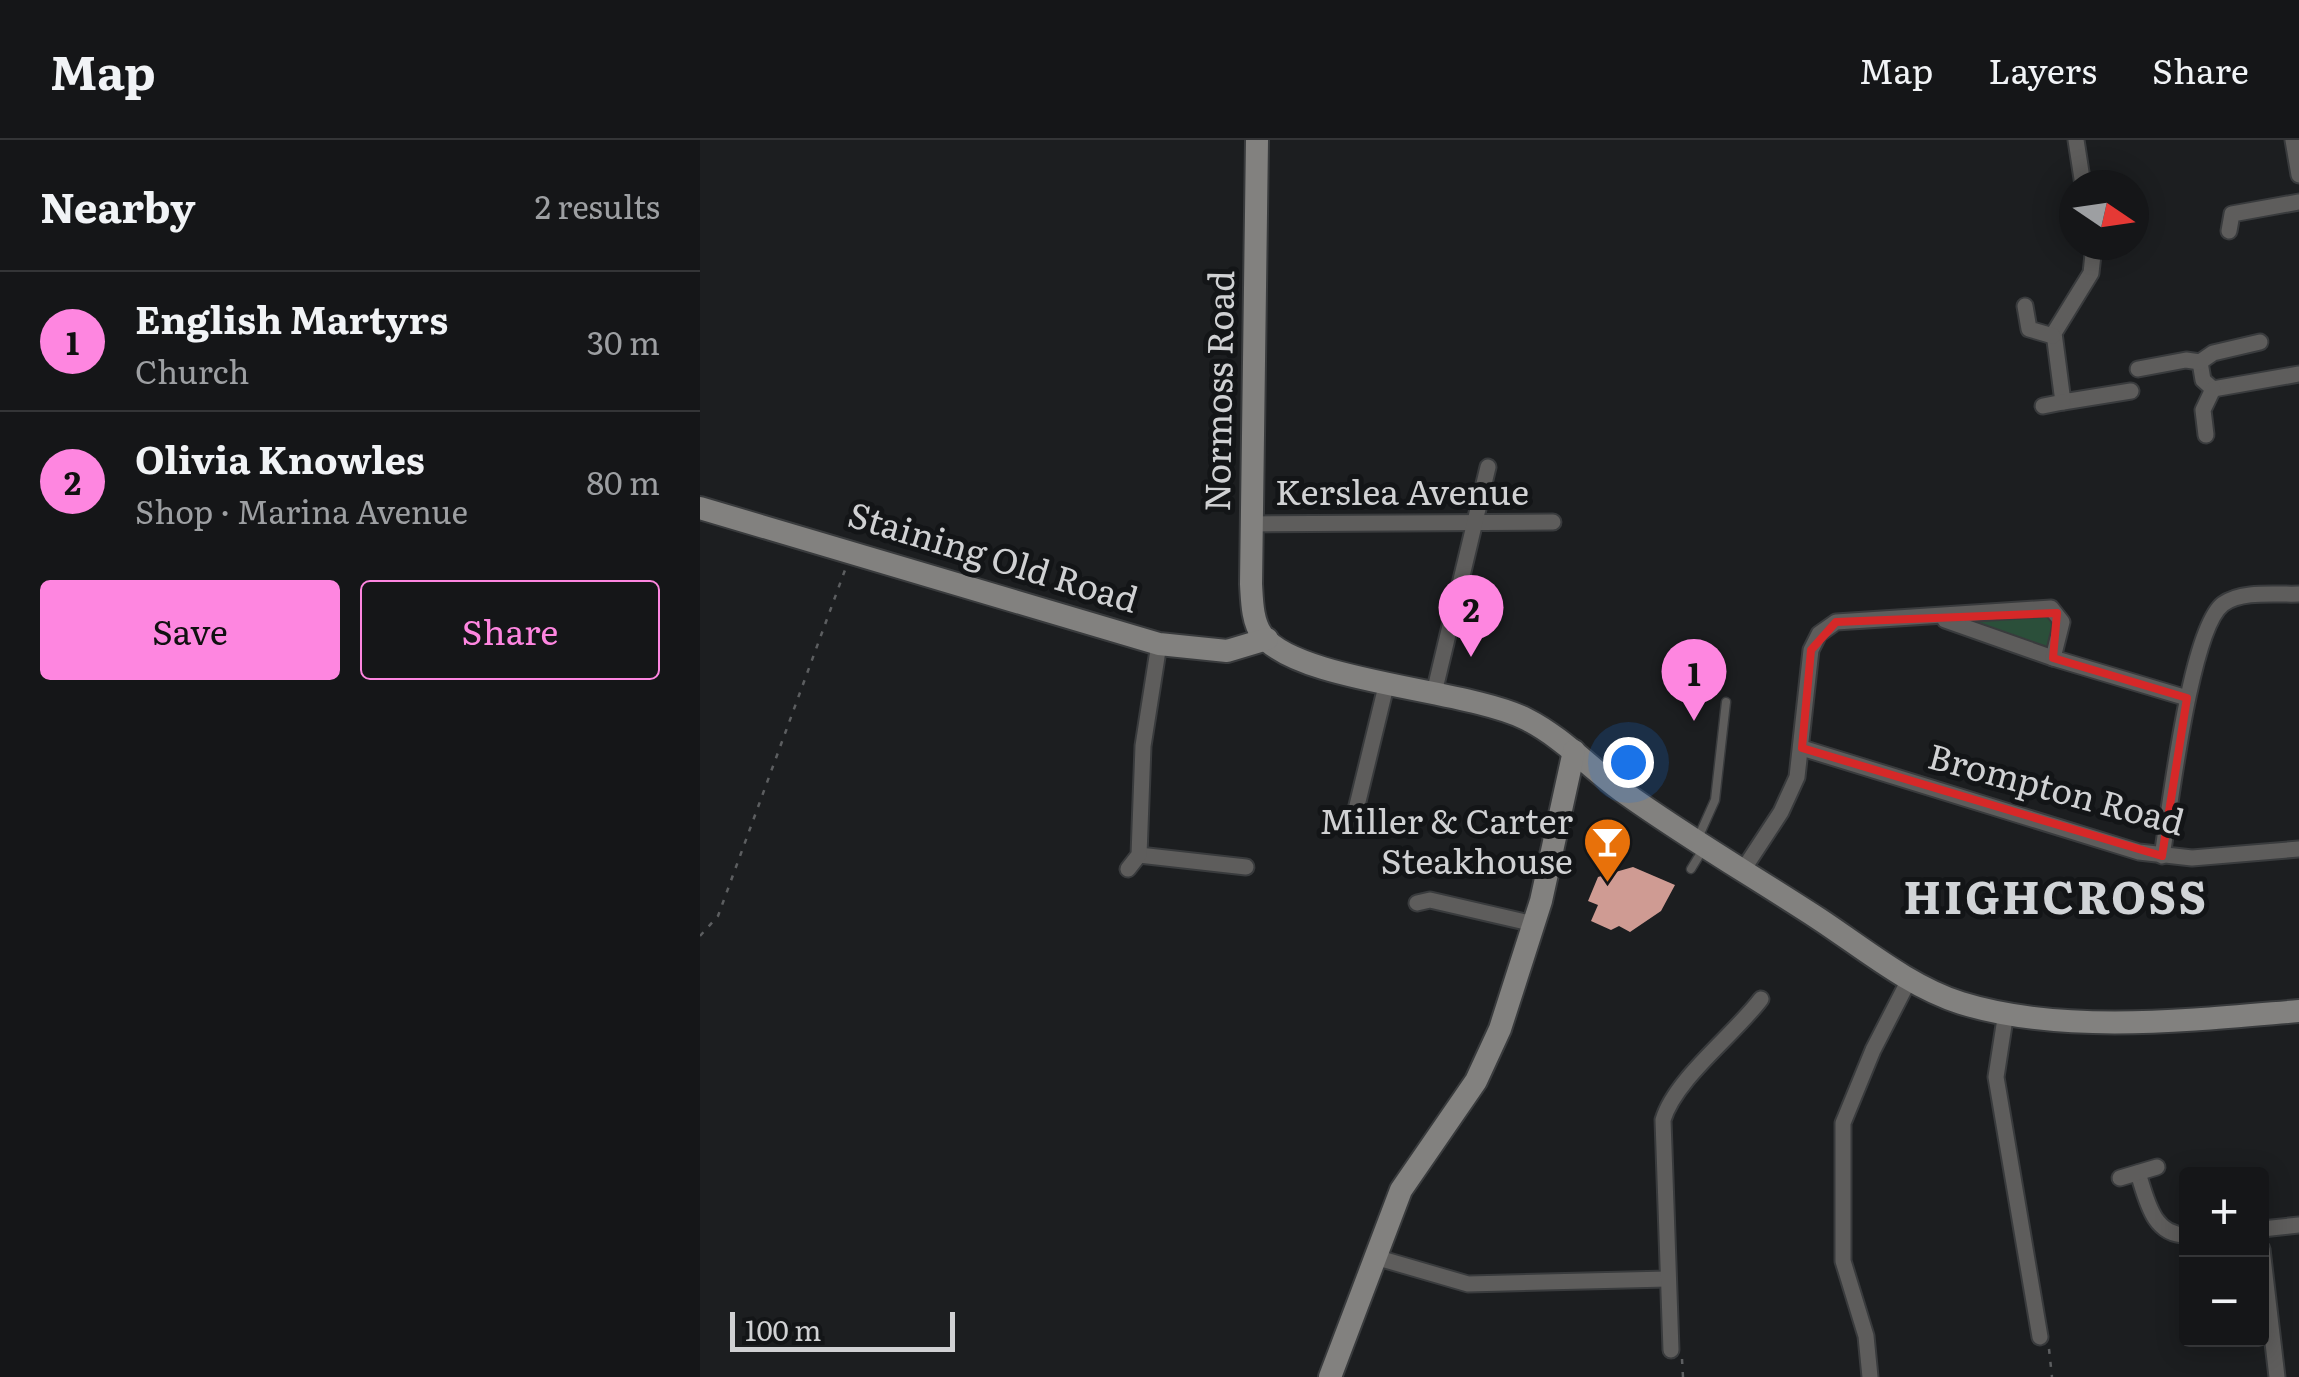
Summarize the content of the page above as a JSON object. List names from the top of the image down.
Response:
{
  "streets": {
    "main road": ["Normoss Road", "Staining Old Road"],
    "street": ["Kerslea Avenue", "Brompton Road"]
  },
  "crossings": [
    ["Normoss Road", "Kerslea Avenue"],
    ["Normoss Road", "Staining Old Road"]
  ],
  "districts": ["HIGHCROSS"],
  "places": {
    "bar": ["Miller & Carter Steakhouse"]
  },
  "scale_bar": "100 m",
  "north": "right",
  "page": {
    "header": "Map",
    "nav": ["Map", "Layers", "Share"],
    "heading": ["Nearby", "2 results"],
    "list": [
      {
        "mark": "1",
        "name": "English Martyrs",
        "note": "Church",
        "value": "30 m"
      },
      {
        "mark": "2",
        "name": "Olivia Knowles",
        "note": "Shop · Marina Avenue",
        "value": "80 m"
      }
    ],
    "buttons": ["Save", "Share"],
    "pins": ["2", "1"],
    "map_buttons": ["+", "−"],
    "scale": "100 m"
  }
}
